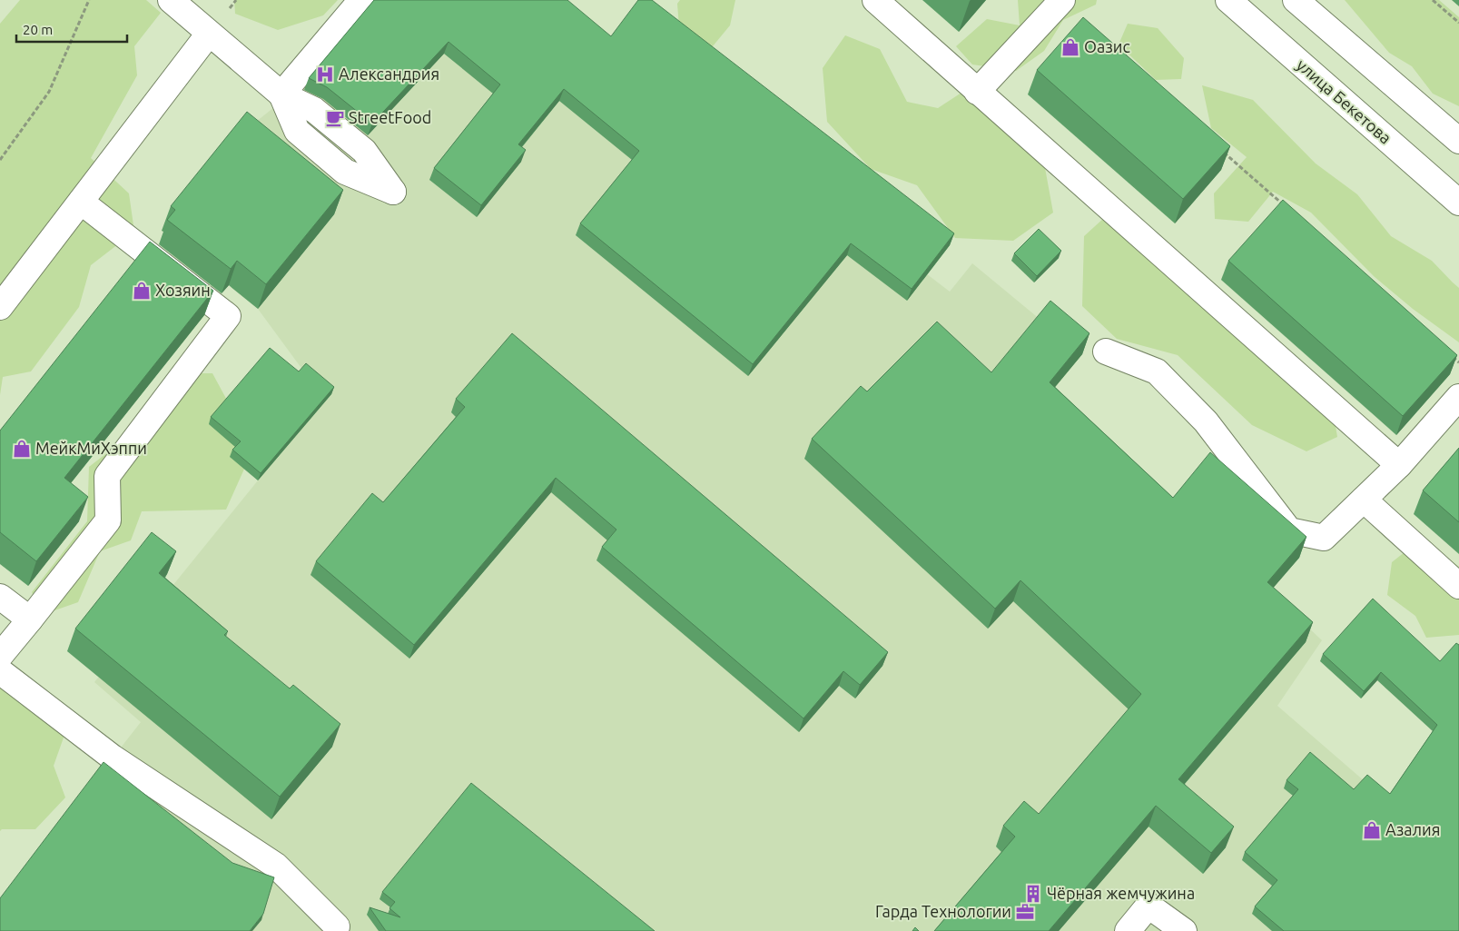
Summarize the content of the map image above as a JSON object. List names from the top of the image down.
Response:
{
  "streets": {
    "street": ["улица Бекетова"]
  },
  "places": {
    "shop": [
      "Оазис",
      "Хозяин",
      "МейкМиХэппи",
      "Азалия"
    ],
    "hospital": ["Александрия"],
    "cafe": ["StreetFood"],
    "building": ["Чёрная жемчужина"],
    "office": ["Гарда Технологии"]
  },
  "scale_bar": "20 m"
}
